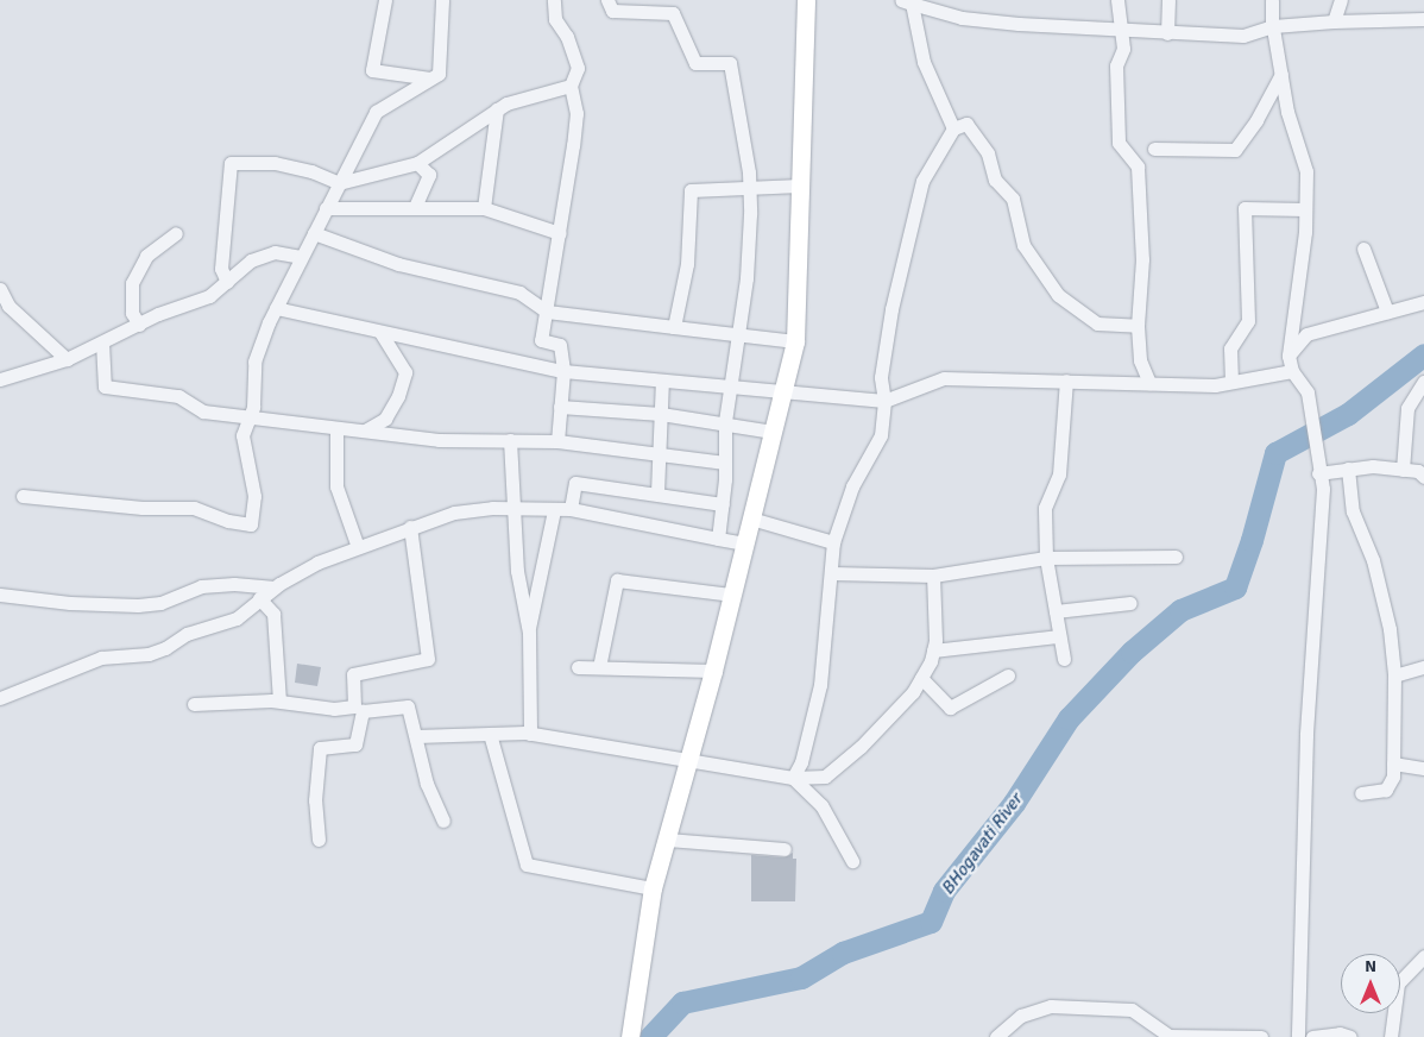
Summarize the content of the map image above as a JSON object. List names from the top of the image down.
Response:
{
  "water": ["BHogavati River"],
  "north": "top"
}
